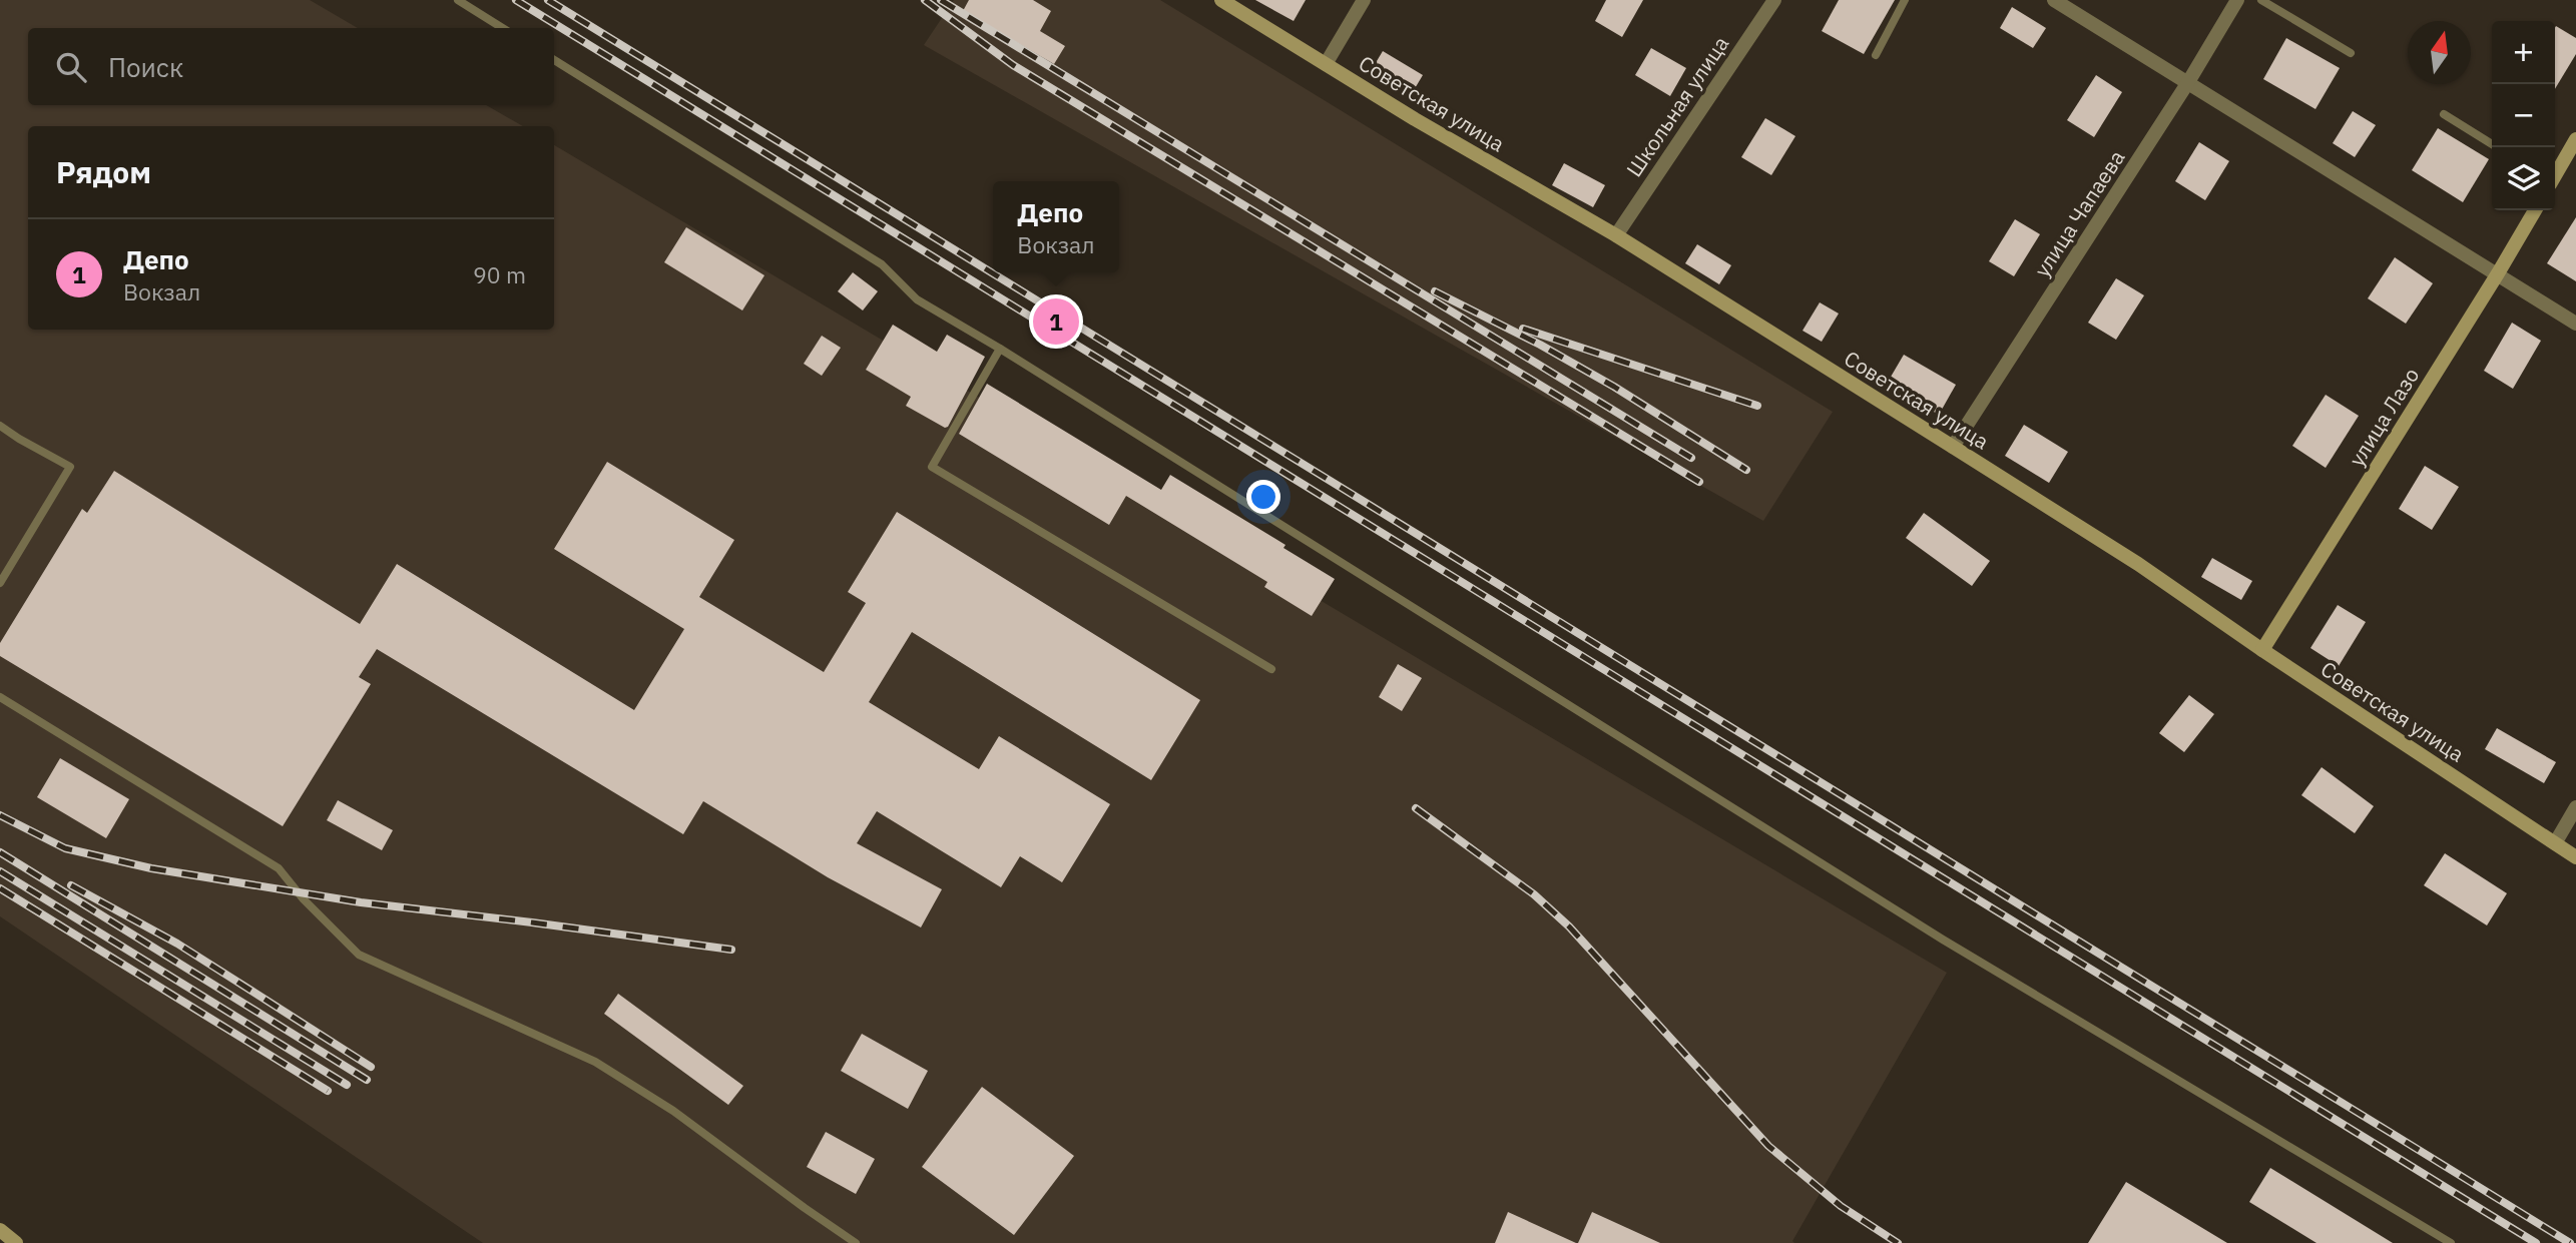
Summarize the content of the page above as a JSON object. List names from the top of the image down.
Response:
{
  "streets": {
    "street": [
      "Советская улица",
      "Школьная улица",
      "улица Чапаева",
      "улица Лазо"
    ]
  },
  "crossings": [
    ["Советская улица", "Школьная улица"],
    ["Советская улица", "улица Чапаева"],
    ["Советская улица", "улица Лазо"]
  ],
  "north": "top",
  "page": {
    "map_buttons": ["+", "−"],
    "search": "Поиск",
    "heading": "Рядом",
    "popup": ["Депо", "Вокзал"],
    "list": [
      {
        "mark": "1",
        "name": "Депо",
        "note": "Вокзал",
        "value": "90 m"
      }
    ],
    "pins": "1"
  }
}
